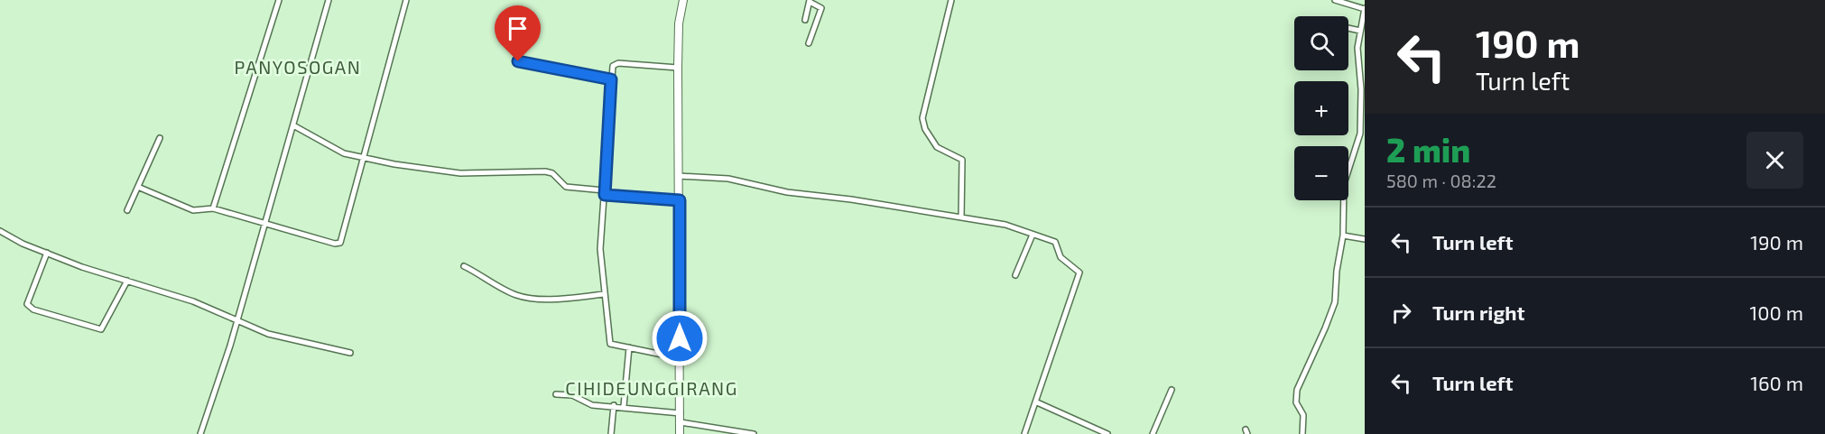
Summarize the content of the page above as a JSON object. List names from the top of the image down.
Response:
{
  "districts": ["PANYOSOGAN", "CIHIDEUNGGIRANG"],
  "page": {
    "turn": ["190 m", "Turn left"],
    "map_buttons": ["+", "−"],
    "heading": ["2 min", "580 m · 08:22"],
    "list": [
      {
        "name": "Turn left",
        "value": "190 m"
      },
      {
        "name": "Turn right",
        "value": "100 m"
      },
      {
        "name": "Turn left",
        "value": "160 m"
      }
    ]
  }
}
